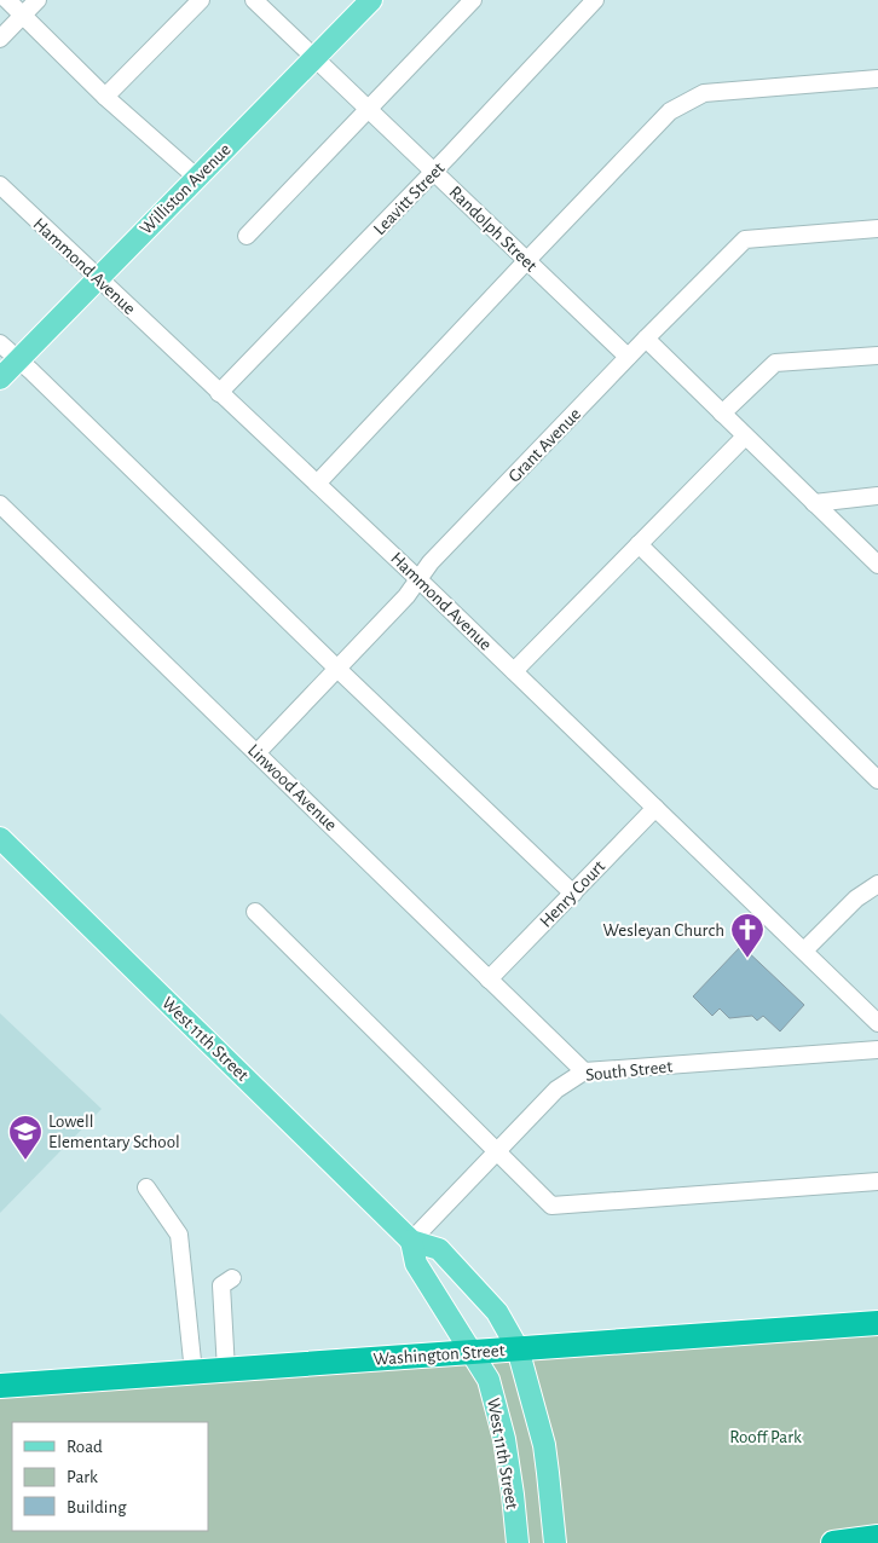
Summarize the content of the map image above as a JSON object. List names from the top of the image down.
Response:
{
  "streets": {
    "highway": ["Washington Street"],
    "main road": ["Williston Avenue", "West 11th Street"],
    "street": [
      "Leavitt Street",
      "Randolph Street",
      "Hammond Avenue",
      "Grant Avenue",
      "Linwood Avenue",
      "Henry Court",
      "South Street"
    ]
  },
  "crossings": [
    ["Williston Avenue", "Randolph Street"],
    ["Williston Avenue", "Hammond Avenue"],
    ["Leavitt Street", "Randolph Street"],
    ["Leavitt Street", "Hammond Avenue"],
    ["Randolph Street", "Grant Avenue"],
    ["Hammond Avenue", "Grant Avenue"],
    ["Hammond Avenue", "Henry Court"],
    ["Grant Avenue", "Linwood Avenue"],
    ["Linwood Avenue", "Henry Court"],
    ["Linwood Avenue", "South Street"],
    ["West 11th Street", "South Street"],
    ["West 11th Street", "Washington Street"]
  ],
  "parks": ["Rooff Park"],
  "places": {
    "church": ["Wesleyan Church"],
    "school or university": ["Lowell Elementary School"]
  },
  "legend": ["Road", "Park", "Building"]
}
